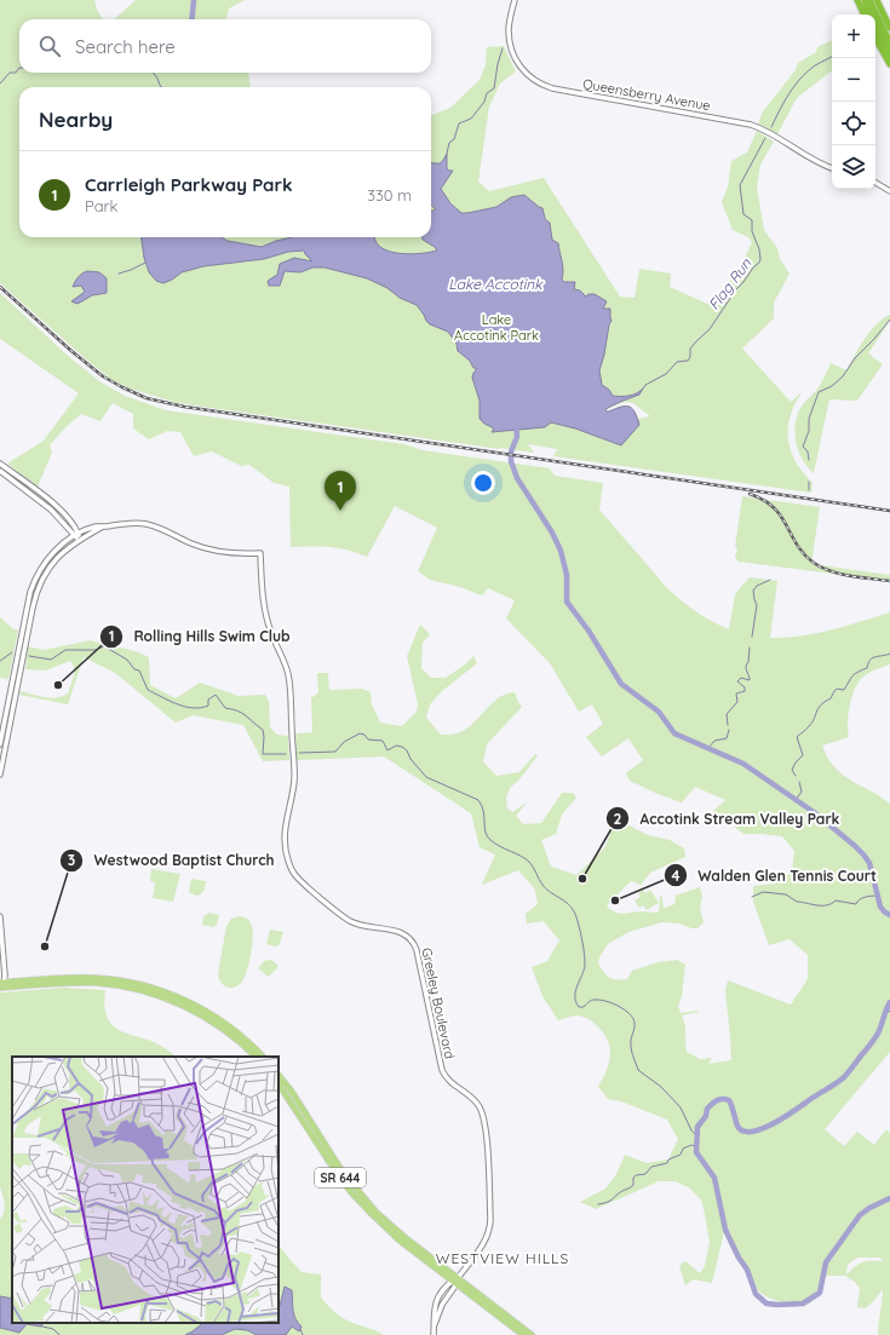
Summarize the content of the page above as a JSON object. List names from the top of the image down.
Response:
{
  "streets": {
    "main road": ["SR 644"],
    "street": ["Queensberry Avenue", "Greeley Boulevard"]
  },
  "crossings": [
    ["Greeley Boulevard", "SR 644"]
  ],
  "districts": ["WESTVIEW HILLS"],
  "water": ["Lake Accotink", "Flag Run"],
  "parks": ["Lake Accotink Park"],
  "places": [
    "Rolling Hills Swim Club",
    "Accotink Stream Valley Park",
    "Walden Glen Tennis Court",
    "Westwood Baptist Church"
  ],
  "page": {
    "map_buttons": ["+", "−"],
    "search": "Search here",
    "heading": "Nearby",
    "list": [
      {
        "mark": "1",
        "name": "Carrleigh Parkway Park",
        "note": "Park",
        "value": "330 m"
      }
    ],
    "pins": "1"
  }
}
